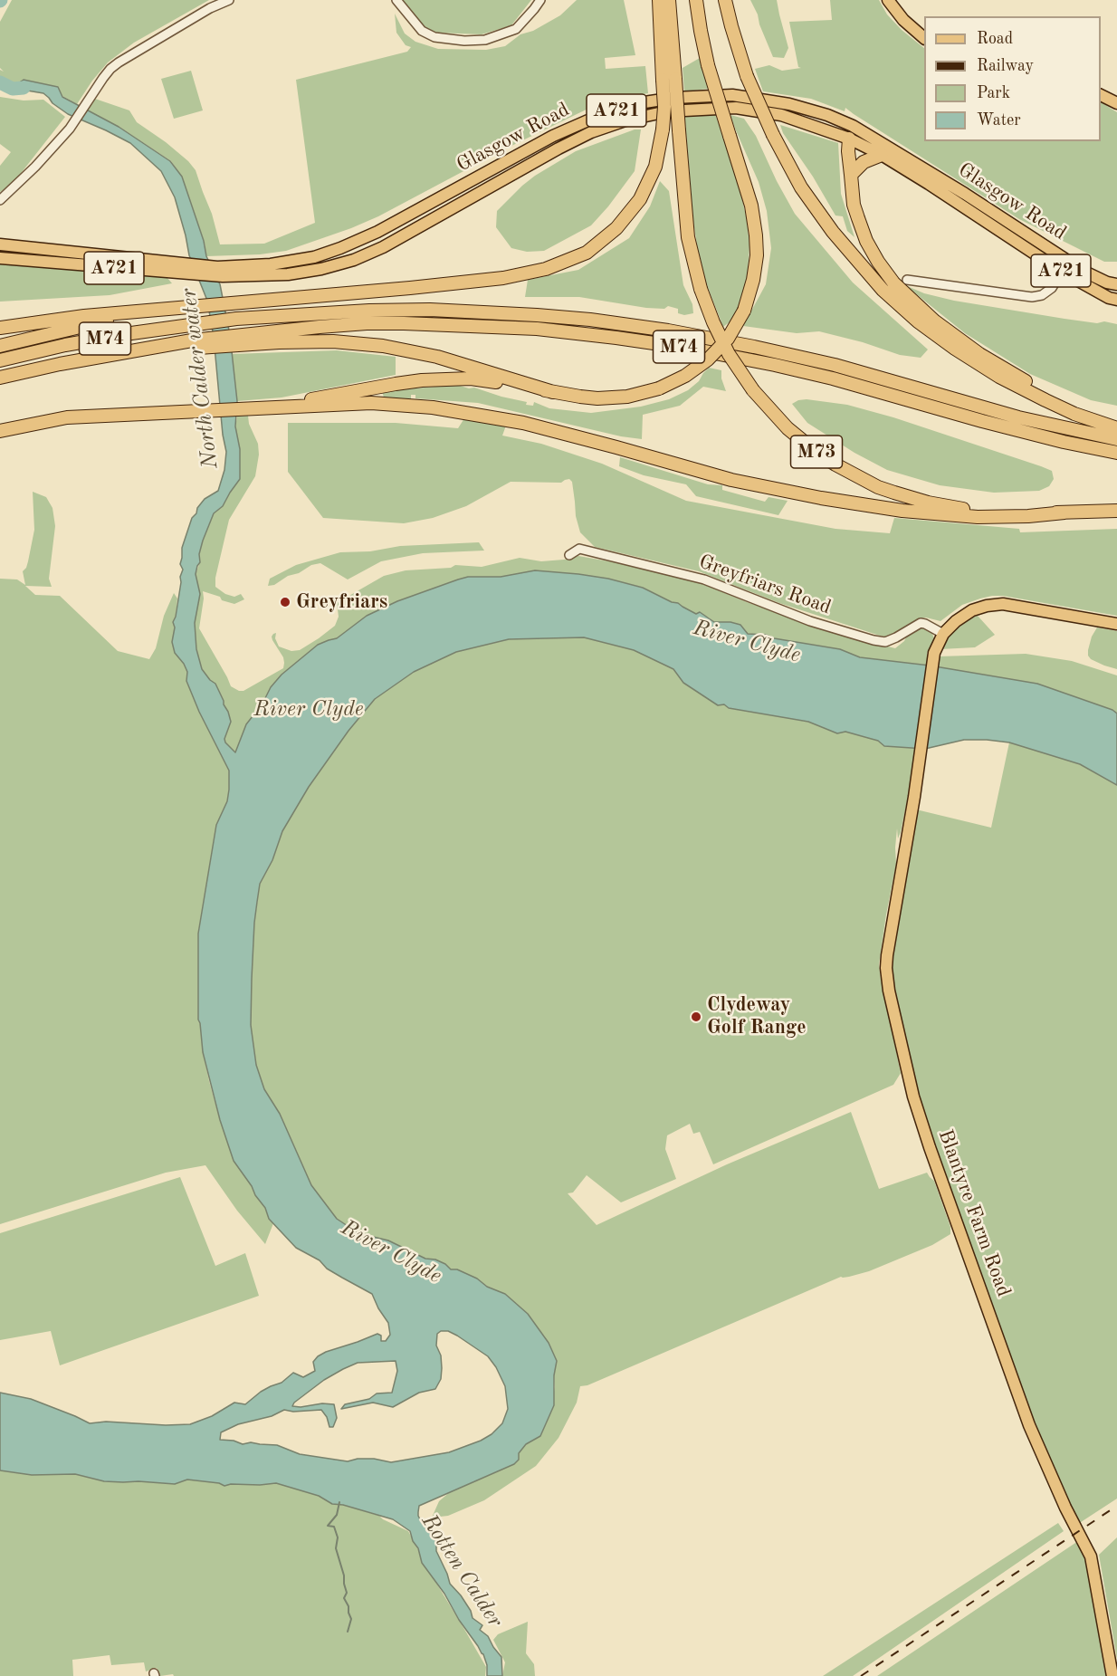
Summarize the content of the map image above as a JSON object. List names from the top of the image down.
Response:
{
  "streets": {
    "highway": ["M74", "M73"],
    "main road": ["A721", "Glasgow Road", "Blantyre Farm Road"],
    "street": ["Greyfriars Road"]
  },
  "crossings": [
    ["A721", "Glasgow Road"],
    ["M74", "M73"],
    ["Greyfriars Road", "Blantyre Farm Road"]
  ],
  "water": ["North Calder water", "River Clyde", "Rotten Calder"],
  "places": ["Greyfriars", "Clydeway Golf Range"],
  "legend": [
    "Road",
    "Railway",
    "Park",
    "Water"
  ]
}
